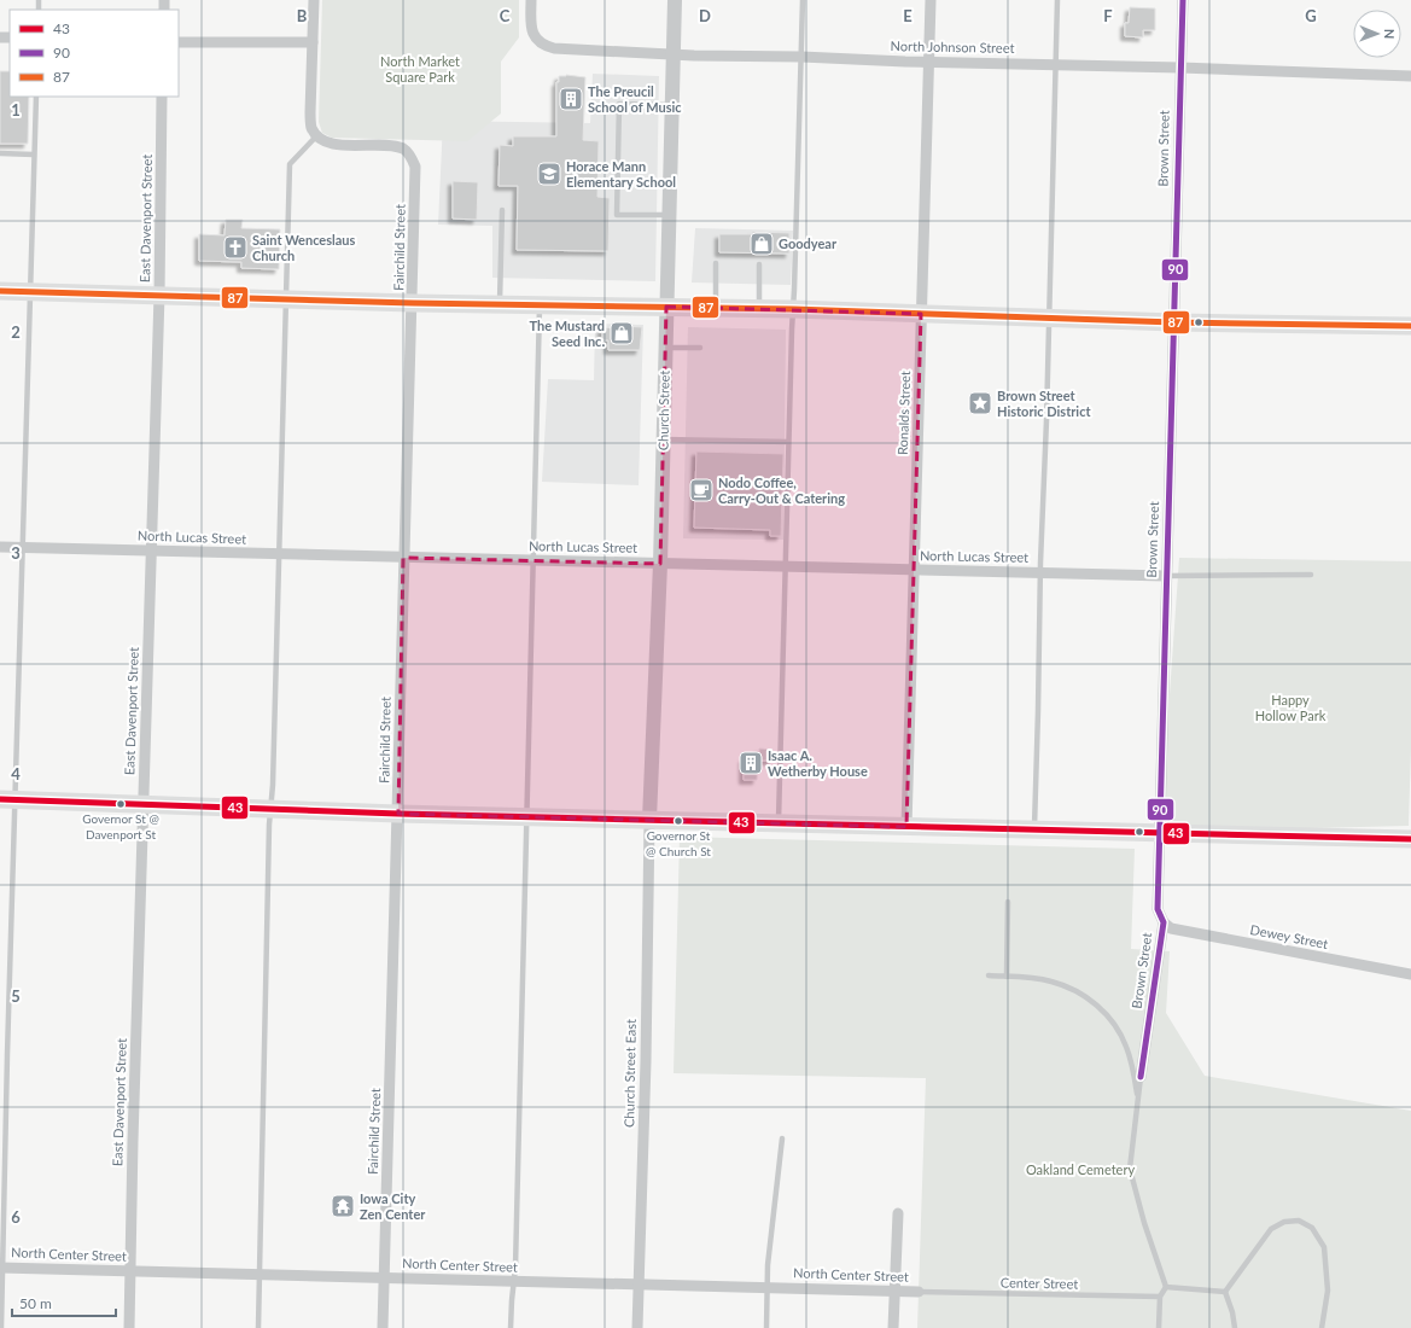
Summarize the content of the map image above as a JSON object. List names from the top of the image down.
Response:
{
  "streets": {
    "street": [
      "North Johnson Street",
      "Brown Street",
      "East Davenport Street",
      "Fairchild Street",
      "Church Street",
      "Ronalds Street",
      "North Lucas Street",
      "Dewey Street",
      "Church Street East",
      "North Center Street"
    ],
    "lane": ["Center Street"]
  },
  "crossings": [
    ["North Johnson Street", "Brown Street"],
    ["North Johnson Street", "Church Street"],
    ["North Johnson Street", "Ronalds Street"],
    ["Brown Street", "North Lucas Street"],
    ["Brown Street", "Dewey Street"],
    ["East Davenport Street", "North Lucas Street"],
    ["East Davenport Street", "North Center Street"],
    ["Fairchild Street", "North Lucas Street"],
    ["Fairchild Street", "North Center Street"],
    ["Church Street", "North Lucas Street"],
    ["Church Street", "Church Street East"],
    ["Ronalds Street", "North Lucas Street"],
    ["Church Street East", "North Center Street"],
    ["North Center Street", "Center Street"]
  ],
  "parks": ["North Market Square Park", "Happy Hollow Park", "Oakland Cemetery"],
  "places": {
    "building": ["The Preucil School of Music", "Isaac A. Wetherby House"],
    "school or university": ["Horace Mann Elementary School"],
    "shop": ["Goodyear", "The Mustard Seed Inc."],
    "church": ["Saint Wenceslaus Church"],
    "place": ["Brown Street Historic District"],
    "cafe": ["Nodo Coffee, Carry-Out & Catering"],
    "other": ["Governor St @ Davenport St", "Governor St @ Church St"],
    "temple": ["Iowa City Zen Center"]
  },
  "lines": ["transit line 90", "transit line 87", "transit line 43"],
  "legend": ["43", "90", "87"],
  "scale_bar": "50 m",
  "north": "right",
  "grid": {
    "columns": [
      "B",
      "C",
      "D",
      "E",
      "F",
      "G"
    ],
    "rows": [
      "1",
      "2",
      "3",
      "4",
      "5",
      "6"
    ]
  }
}
